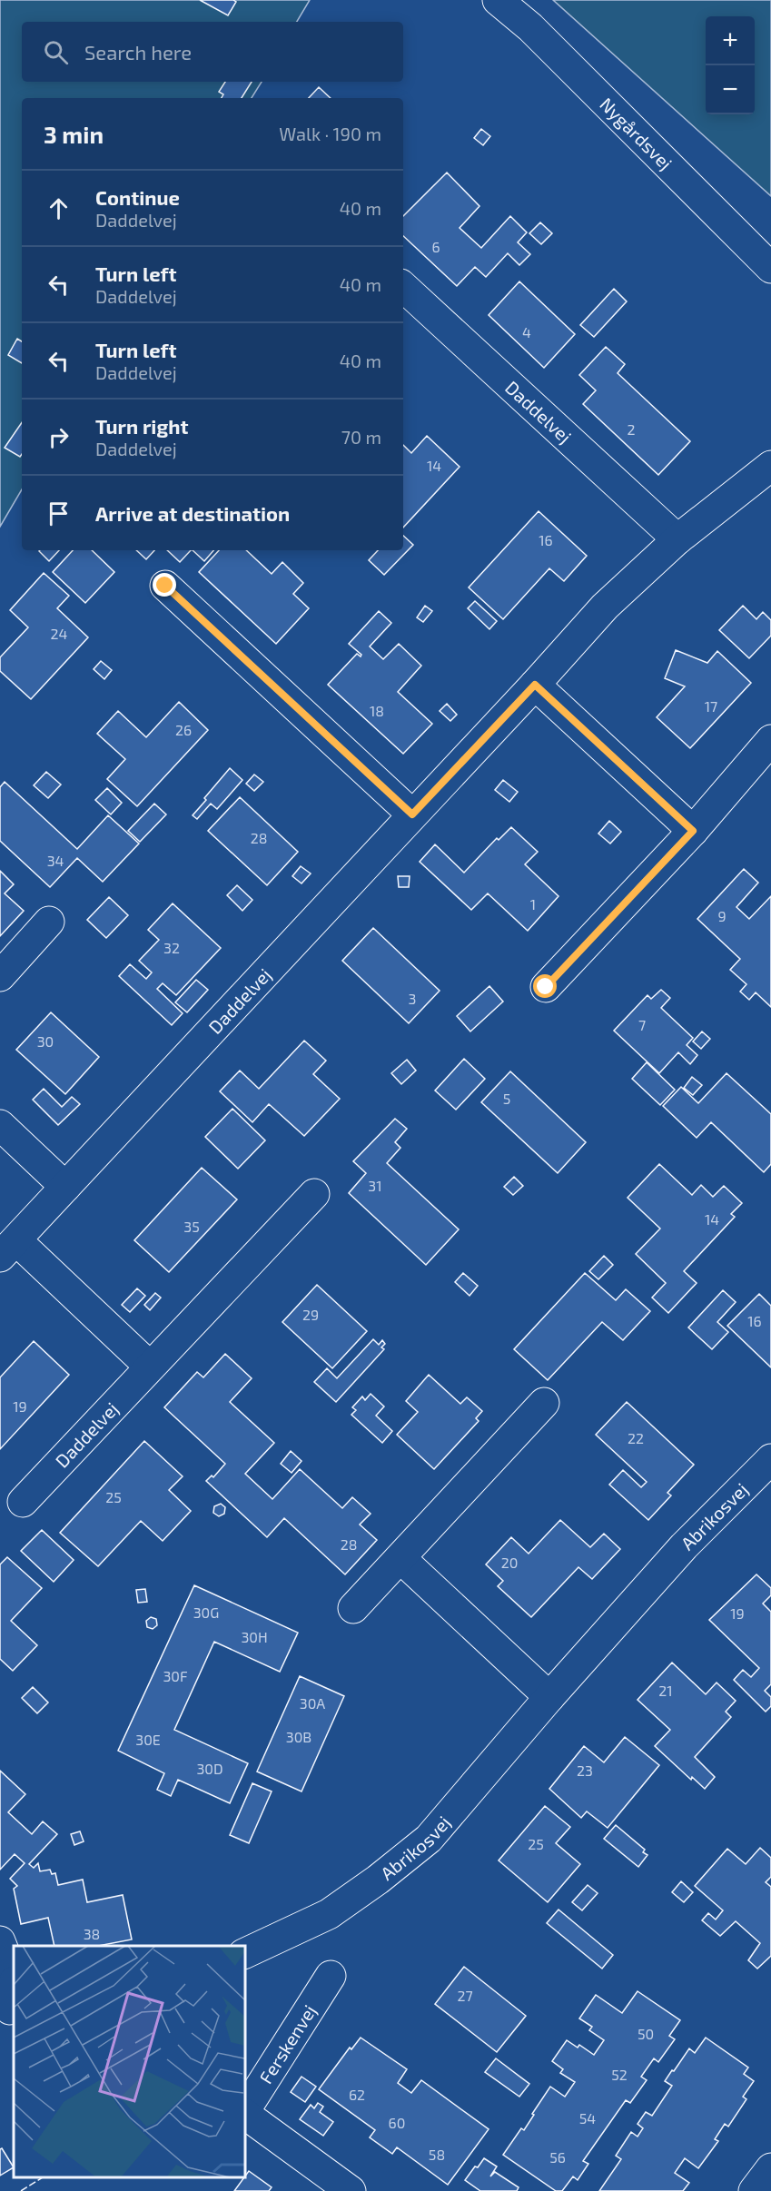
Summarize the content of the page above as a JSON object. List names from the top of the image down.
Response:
{
  "streets": {
    "street": [
      "Nygårdsvej",
      "Daddelvej",
      "Abrikosvej",
      "Ferskenvej"
    ]
  },
  "house_numbers": [
    "6",
    "4",
    "2",
    "14",
    "16",
    "24",
    "17",
    "18",
    "26",
    "28",
    "34",
    "1",
    "9",
    "32",
    "3",
    "7",
    "30",
    "5",
    "31",
    "14",
    "35",
    "29",
    "16",
    "19",
    "22",
    "25",
    "28",
    "20",
    "30G",
    "19",
    "30H",
    "30F",
    "21",
    "30A",
    "30B",
    "30E",
    "30D",
    "23",
    "25",
    "38",
    "27",
    "50",
    "52",
    "62",
    "54",
    "60",
    "58",
    "56"
  ],
  "page": {
    "map_buttons": ["+", "−"],
    "search": "Search here",
    "heading": ["3 min", "Walk · 190 m"],
    "list": [
      ["Continue", "Daddelvej", "40 m"],
      ["Turn left", "Daddelvej", "40 m"],
      ["Turn left", "Daddelvej", "40 m"],
      ["Turn right", "Daddelvej", "70 m"],
      "Arrive at destination"
    ]
  }
}
